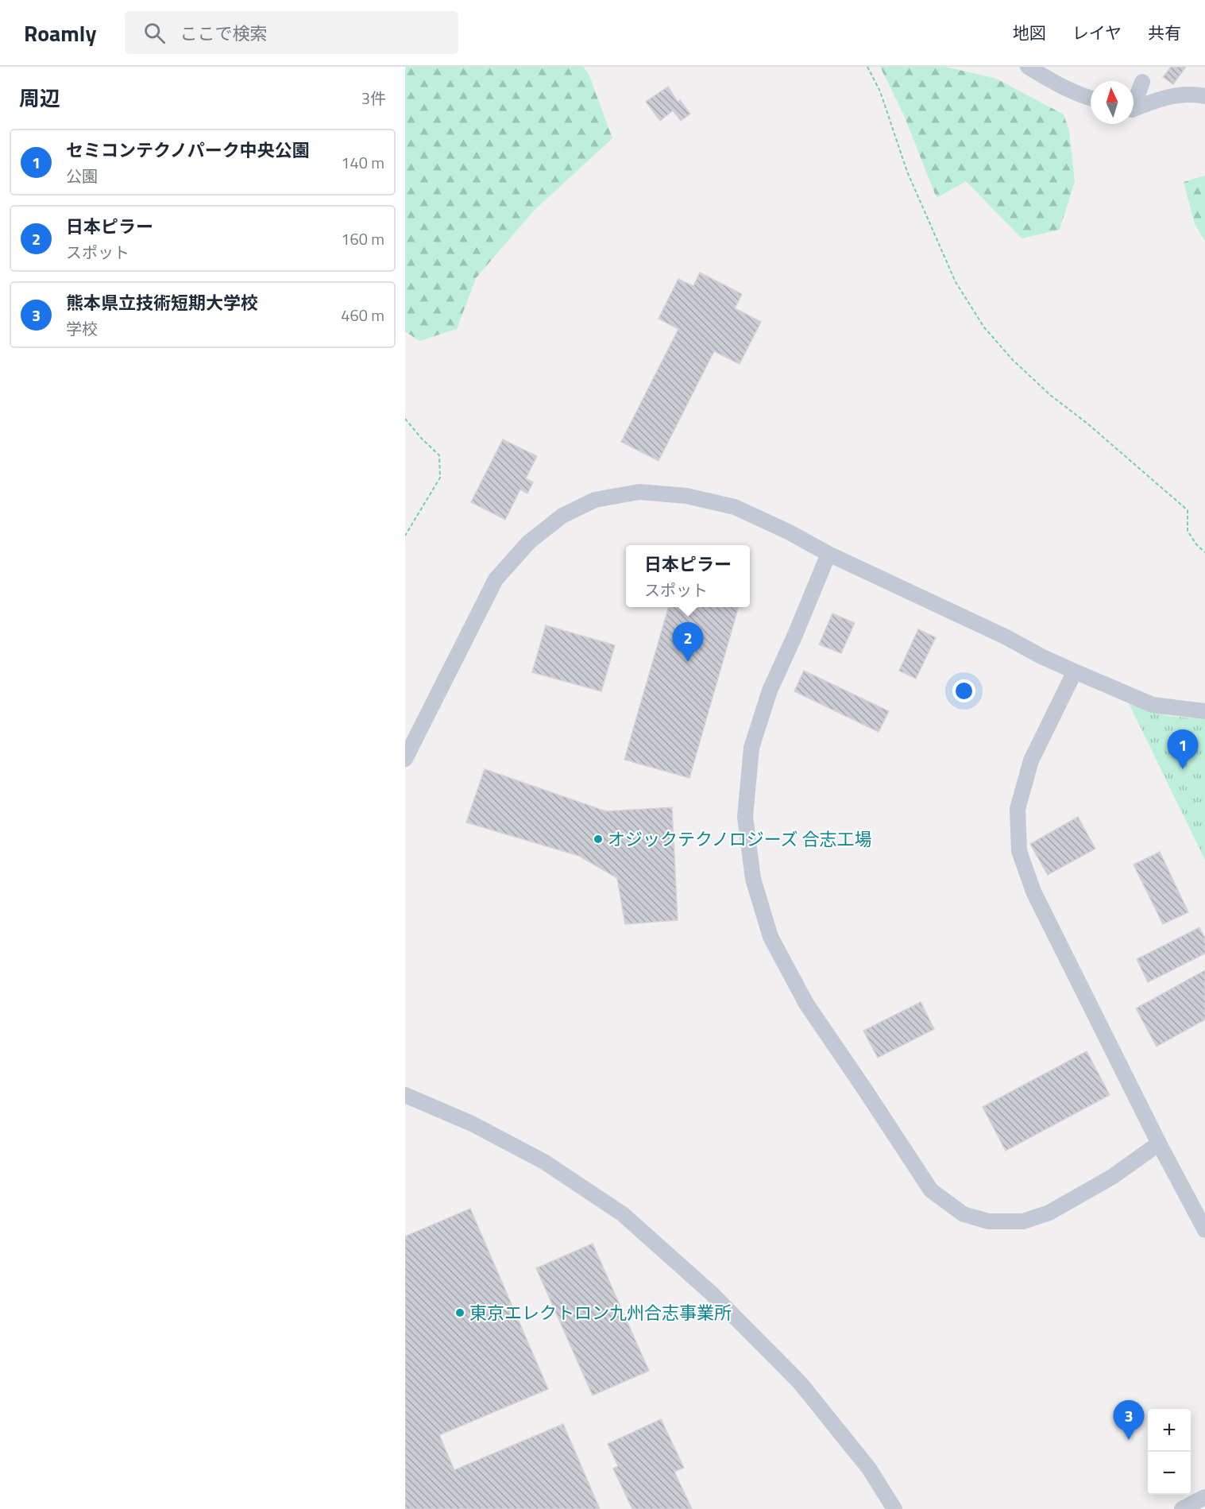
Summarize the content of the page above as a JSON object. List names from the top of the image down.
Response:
{
  "places": ["オジックテクノロジーズ 合志工場", "東京エレクトロン九州合志事業所"],
  "north": "top",
  "page": {
    "header": "Roamly",
    "search": "ここで検索",
    "nav": ["地図", "レイヤ", "共有"],
    "heading": ["周辺", "3件"],
    "list": [
      {
        "mark": "1",
        "name": "セミコンテクノパーク中央公園",
        "note": "公園",
        "value": "140 m"
      },
      {
        "mark": "2",
        "name": "日本ピラー",
        "note": "スポット",
        "value": "160 m"
      },
      {
        "mark": "3",
        "name": "熊本県立技術短期大学校",
        "note": "学校",
        "value": "460 m"
      }
    ],
    "popup": ["日本ピラー", "スポット"],
    "pins": ["2", "1", "3"],
    "map_buttons": ["+", "−"]
  }
}
